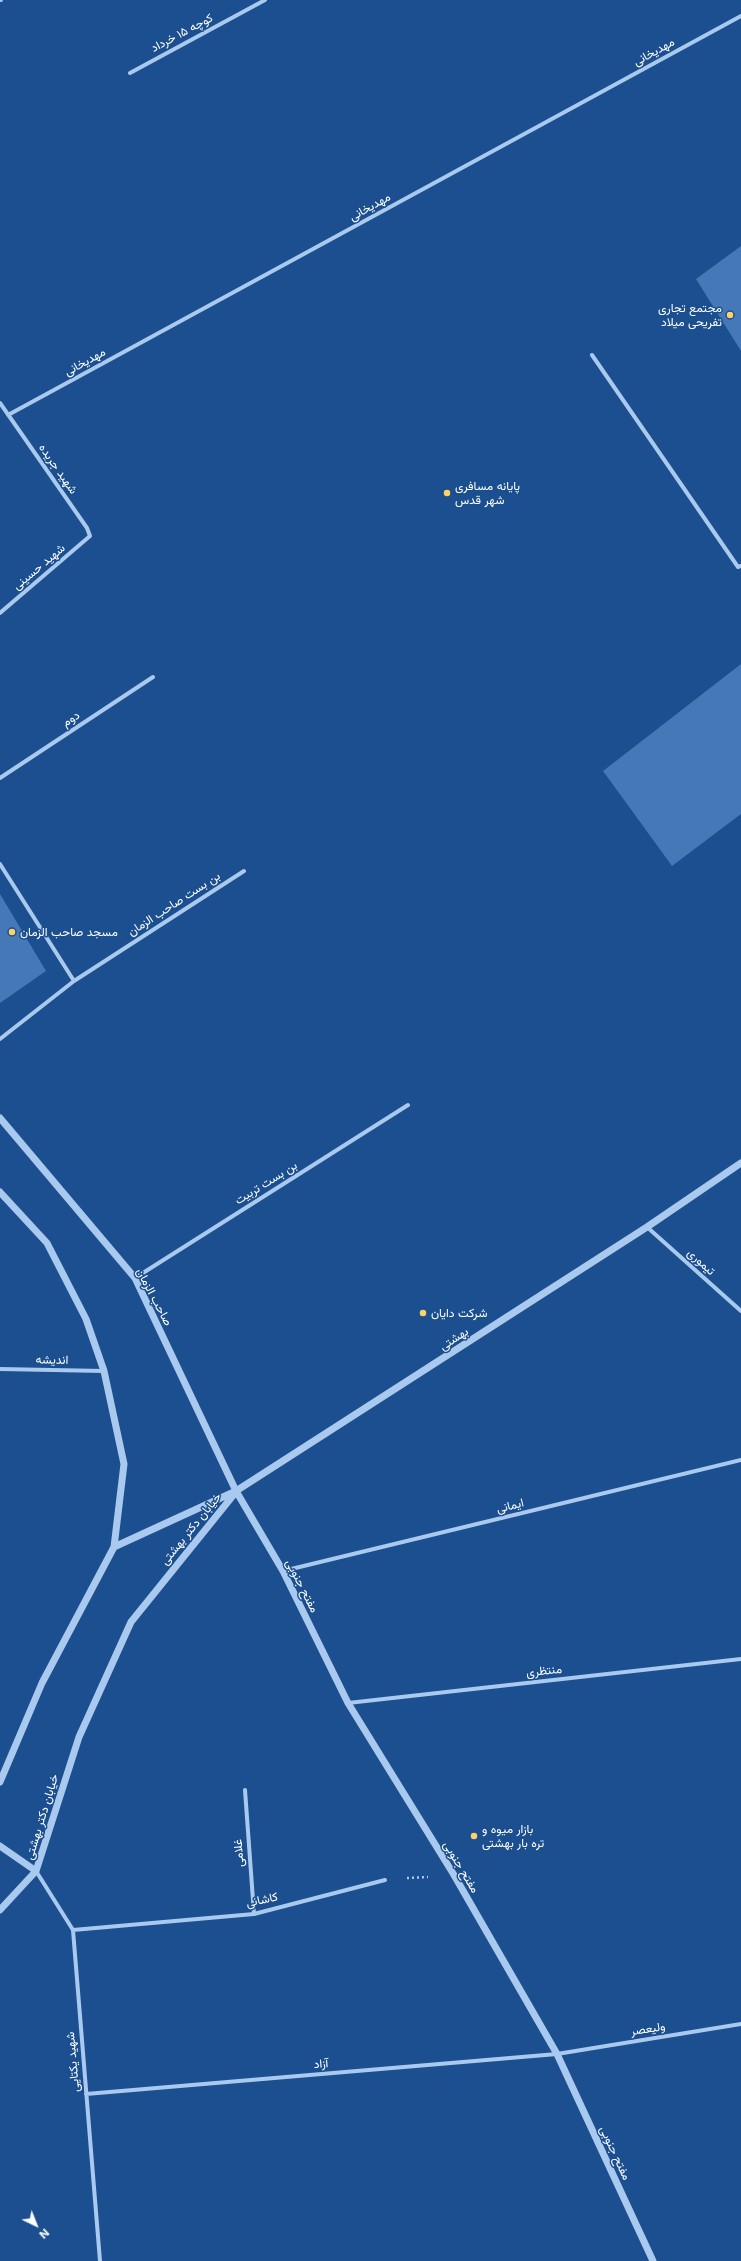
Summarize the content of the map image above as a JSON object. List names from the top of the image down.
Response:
{
  "streets": {
    "street": [
      "کوچه ۱۵ خرداد",
      "مهدیخانی",
      "شهید جریده",
      "شهید حسینی",
      "دوم",
      "بن بست صاحب الزمان",
      "بن بست تربیت",
      "تیموری",
      "صاحب الزمان",
      "بهشتی",
      "اندیشه",
      "ایمانی",
      "خیابان دکتر بهشتی",
      "مفتح جنوبی",
      "منتظری",
      "غلامی",
      "کاشانی",
      "ولیعصر",
      "شهید یکتایی",
      "آزاد"
    ]
  },
  "crossings": [
    ["مهدیخانی", "شهید جریده"],
    ["شهید جریده", "شهید حسینی"],
    ["بن بست تربیت", "صاحب الزمان"],
    ["تیموری", "بهشتی"],
    ["صاحب الزمان", "بهشتی"],
    ["صاحب الزمان", "خیابان دکتر بهشتی"],
    ["صاحب الزمان", "مفتح جنوبی"],
    ["بهشتی", "خیابان دکتر بهشتی"],
    ["بهشتی", "مفتح جنوبی"],
    ["ایمانی", "مفتح جنوبی"],
    ["خیابان دکتر بهشتی", "مفتح جنوبی"],
    ["خیابان دکتر بهشتی", "شهید یکتایی"],
    ["مفتح جنوبی", "منتظری"],
    ["مفتح جنوبی", "ولیعصر"],
    ["مفتح جنوبی", "آزاد"],
    ["غلامی", "کاشانی"],
    ["کاشانی", "شهید یکتایی"],
    ["ولیعصر", "آزاد"],
    ["شهید یکتایی", "آزاد"]
  ],
  "places": [
    "مجتمع تجاری تفریحی میلاد",
    "پایانه مسافری شهر قدس",
    "مسجد صاحب الزمان",
    "شرکت دایان",
    "بازار میوه و تره بار بهشتی"
  ],
  "north": "bottom right"
}
